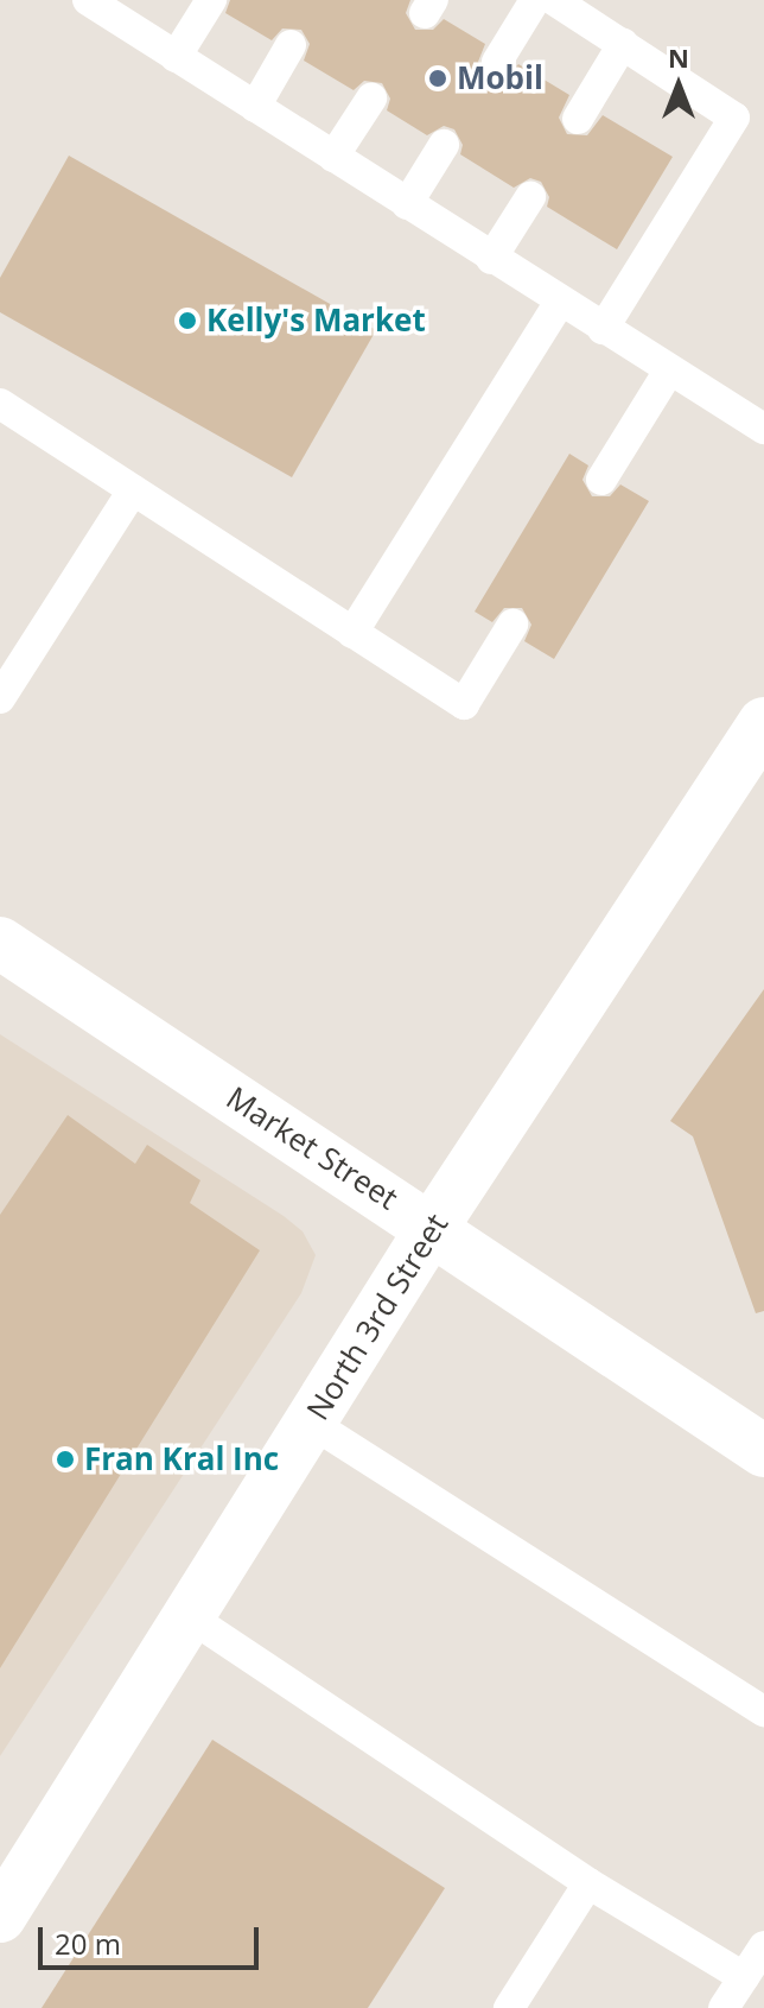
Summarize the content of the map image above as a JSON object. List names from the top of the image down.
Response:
{
  "streets": {
    "main road": ["Market Street", "North 3rd Street"]
  },
  "crossings": [
    ["Market Street", "North 3rd Street"]
  ],
  "places": ["Mobil", "Kelly's Market", "Fran Kral Inc"],
  "scale_bar": "20 m",
  "north": "top"
}
